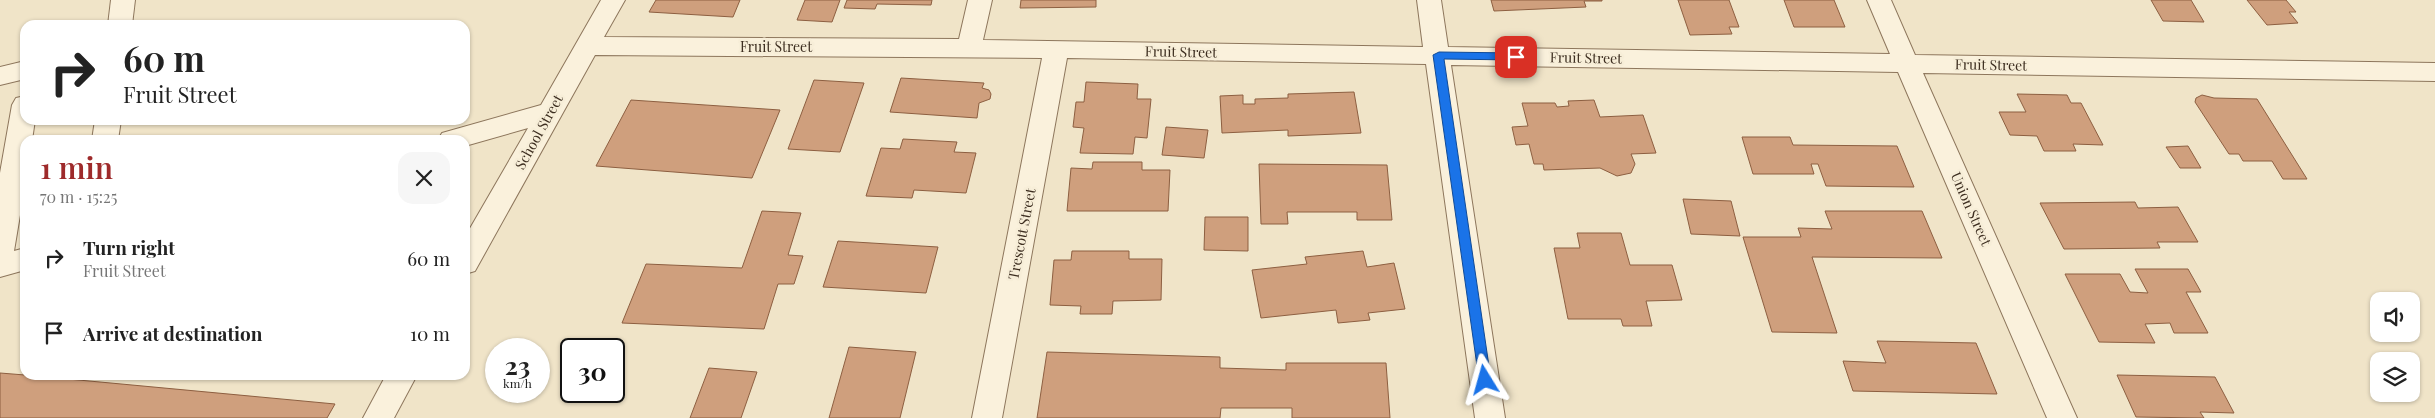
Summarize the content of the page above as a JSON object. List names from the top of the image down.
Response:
{
  "streets": {
    "street": [
      "Fruit Street",
      "School Street",
      "Union Street",
      "Trescott Street"
    ]
  },
  "crossings": [
    ["Fruit Street", "School Street"],
    ["Fruit Street", "Union Street"],
    ["Fruit Street", "Trescott Street"]
  ],
  "page": {
    "turn": ["60 m", "Fruit Street"],
    "heading": ["1 min", "70 m · 15:25"],
    "list": [
      {
        "name": "Turn right",
        "note": "Fruit Street",
        "value": "60 m"
      },
      {
        "name": "Arrive at destination",
        "value": "10 m"
      }
    ],
    "speed": "23 km/h",
    "limit": "30"
  }
}
